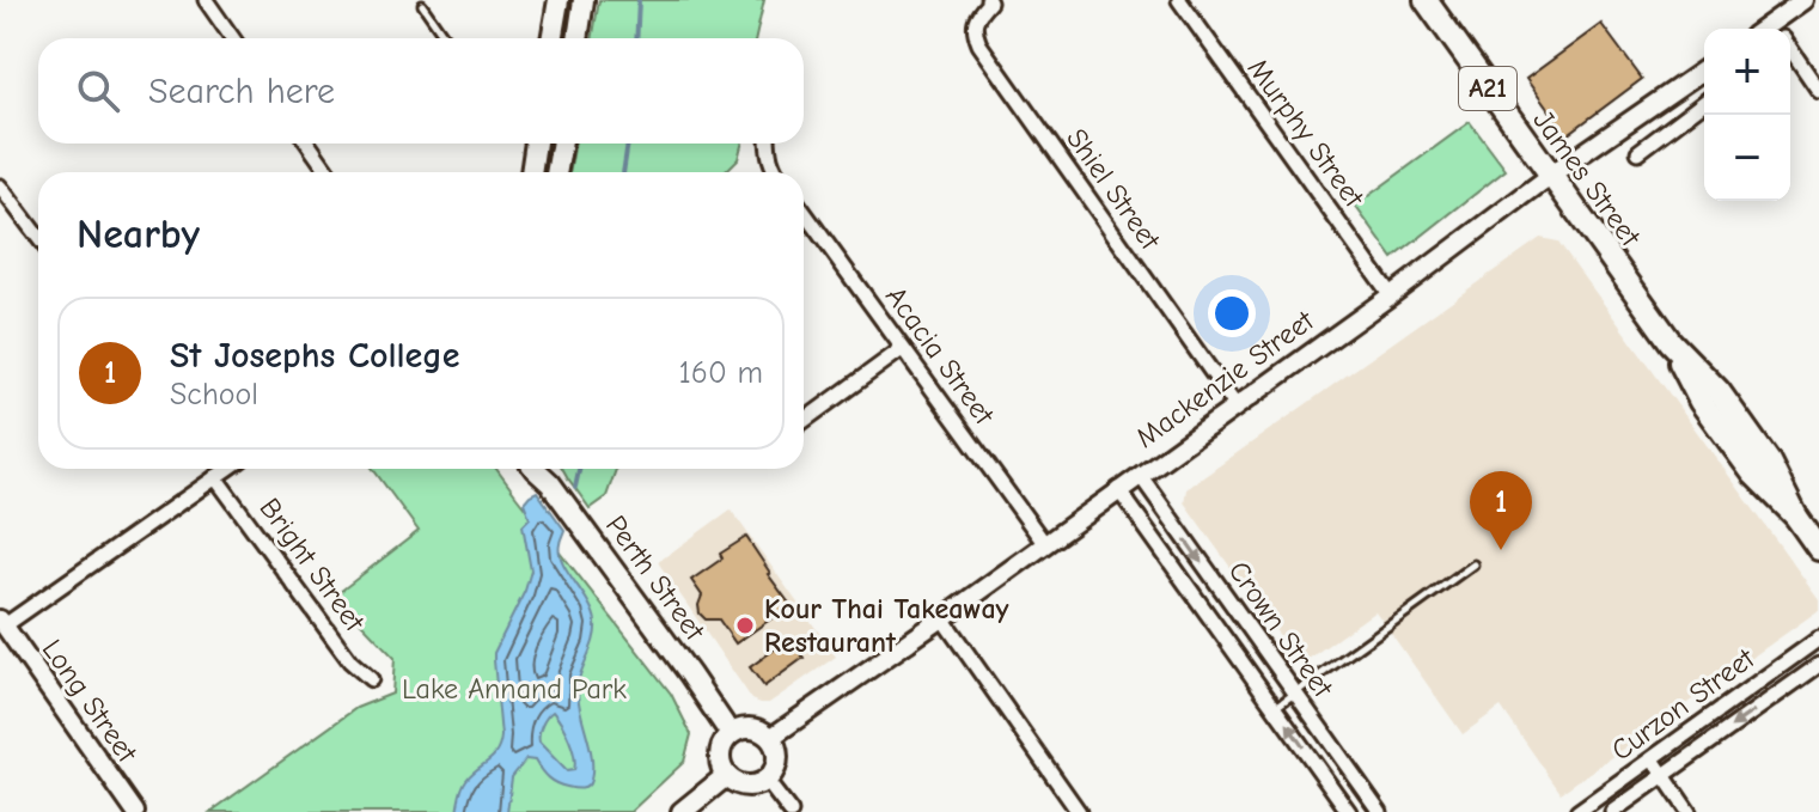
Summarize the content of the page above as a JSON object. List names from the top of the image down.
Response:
{
  "streets": {
    "highway": ["A21", "James Street"],
    "main road": ["Perth Street"],
    "street": [
      "Murphy Street",
      "Shiel Street",
      "Acacia Street",
      "Mackenzie Street",
      "Bright Street",
      "Crown Street",
      "Long Street",
      "Curzon Street"
    ]
  },
  "crossings": [
    ["Murphy Street", "Mackenzie Street"],
    ["James Street", "Mackenzie Street"],
    ["Shiel Street", "Mackenzie Street"],
    ["Acacia Street", "Mackenzie Street"],
    ["Mackenzie Street", "Perth Street"],
    ["Mackenzie Street", "Crown Street"]
  ],
  "parks": ["Lake Annand Park"],
  "places": ["Kour Thai Takeaway Restaurant"],
  "page": {
    "map_buttons": ["+", "−"],
    "search": "Search here",
    "heading": "Nearby",
    "list": [
      {
        "mark": "1",
        "name": "St Josephs College",
        "note": "School",
        "value": "160 m"
      }
    ],
    "pins": "1"
  }
}
